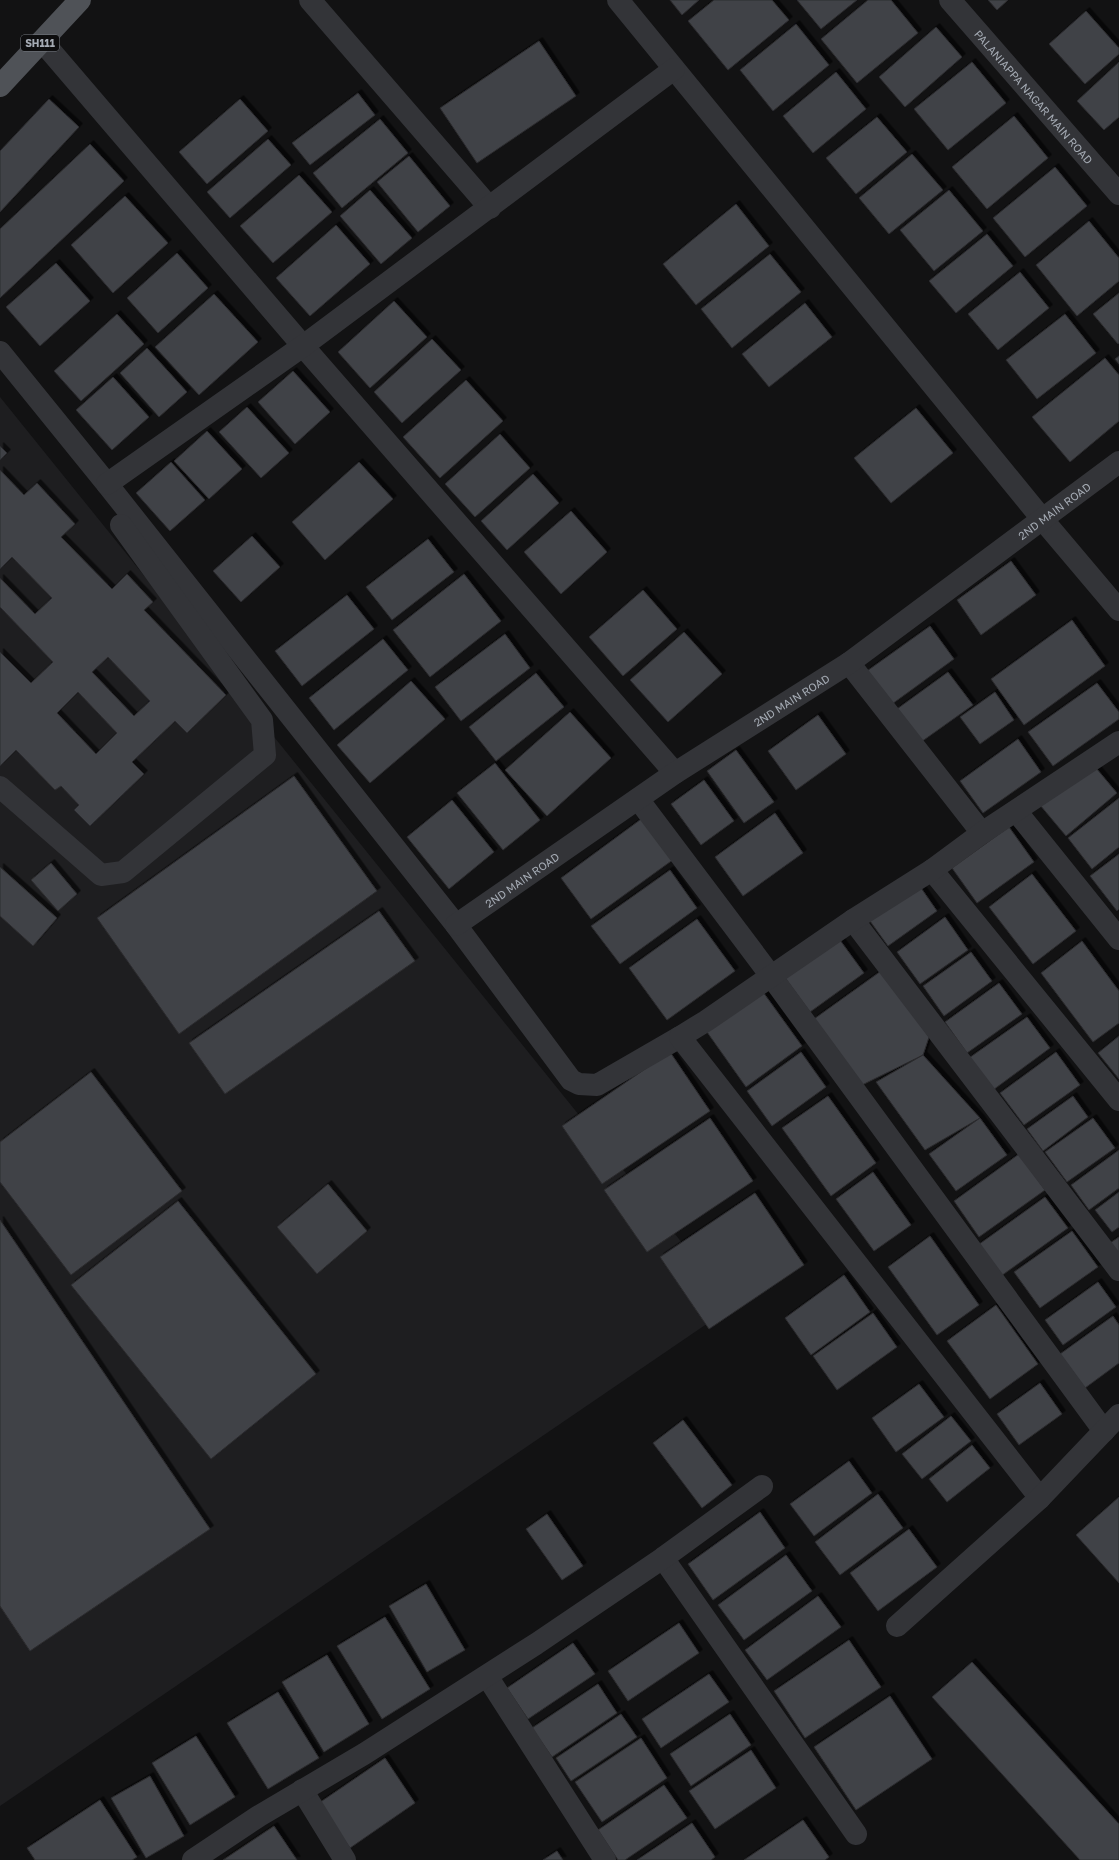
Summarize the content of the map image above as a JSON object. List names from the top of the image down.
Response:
{
  "streets": {
    "main road": ["SH111"],
    "street": ["PALANIAPPA NAGAR MAIN ROAD", "2ND MAIN ROAD"]
  }
}
